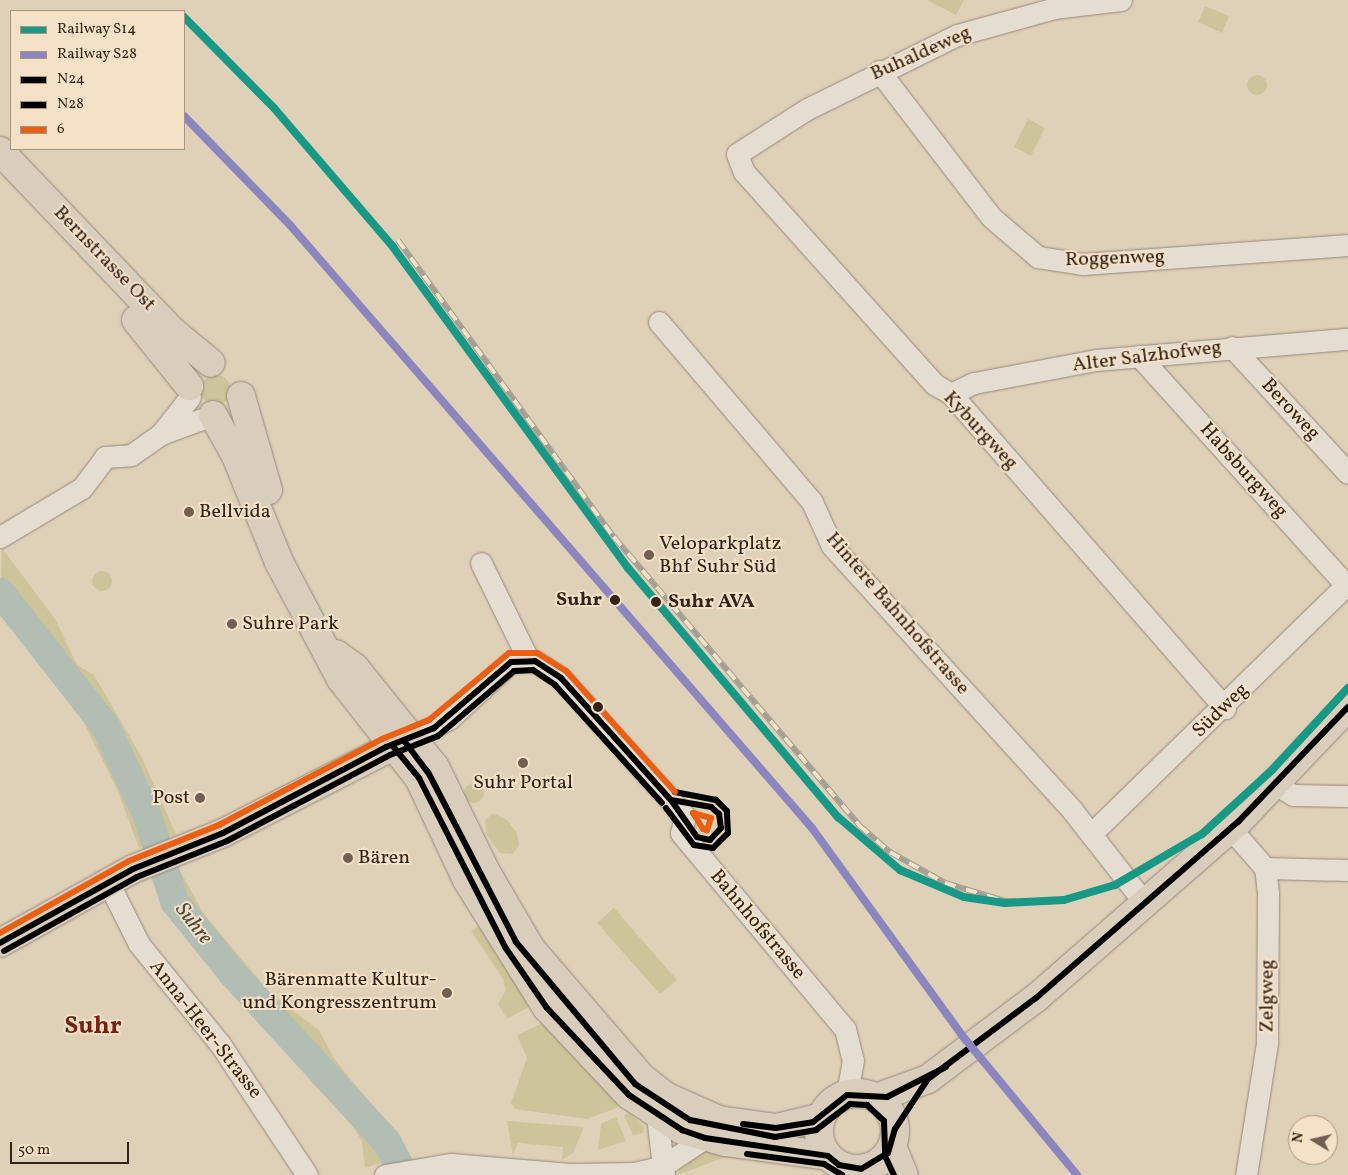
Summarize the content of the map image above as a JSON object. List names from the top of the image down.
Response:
{
  "streets": {
    "main road": ["Bernstrasse Ost"],
    "street": [
      "Buhaldeweg",
      "Roggenweg",
      "Alter Salzhofweg",
      "Beroweg",
      "Kyburgweg",
      "Habsburgweg",
      "Hintere Bahnhofstrasse",
      "Südweg",
      "Bahnhofstrasse",
      "Zelgweg",
      "Anna-Heer-Strasse"
    ]
  },
  "crossings": [
    ["Buhaldeweg", "Roggenweg"],
    ["Buhaldeweg", "Kyburgweg"],
    ["Alter Salzhofweg", "Beroweg"],
    ["Alter Salzhofweg", "Kyburgweg"],
    ["Alter Salzhofweg", "Habsburgweg"],
    ["Kyburgweg", "Südweg"],
    ["Habsburgweg", "Südweg"],
    ["Hintere Bahnhofstrasse", "Südweg"]
  ],
  "districts": ["Suhr"],
  "water": ["Suhre"],
  "places": [
    "Bellvida",
    "Veloparkplatz Bhf Suhr Süd",
    "Suhr",
    "Suhr AVA",
    "Suhre Park",
    "Suhr Portal",
    "Post",
    "Bären",
    "Bärenmatte Kultur- und Kongresszentrum"
  ],
  "lines": [
    "rail line S14",
    "rail line S28",
    "transit line 6",
    "transit line N24",
    "transit line N28"
  ],
  "legend": [
    "Railway S14",
    "Railway S28",
    "N24",
    "N28",
    "6"
  ],
  "scale_bar": "50 m",
  "north": "left"
}
